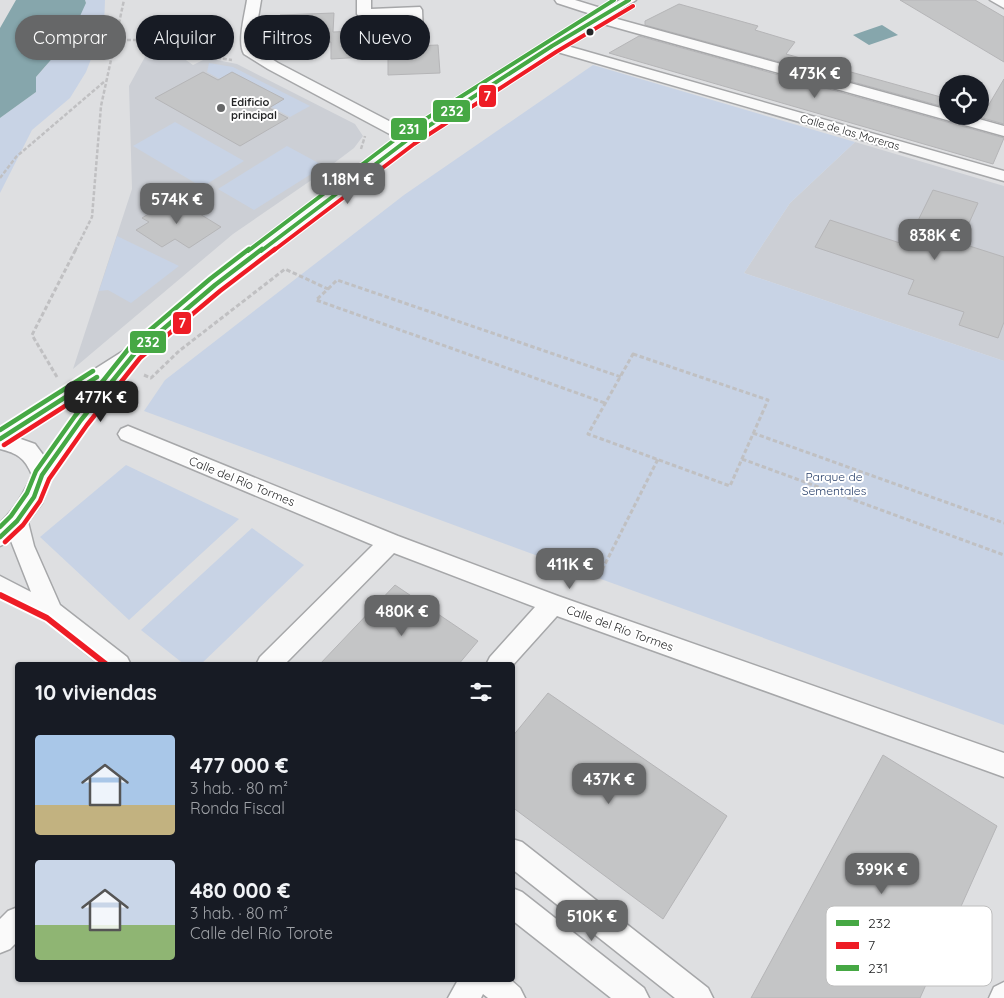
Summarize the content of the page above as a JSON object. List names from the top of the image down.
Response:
{
  "streets": {
    "street": ["Calle de las Moreras", "Calle del Río Tormes"]
  },
  "parks": ["Parque de Sementales"],
  "places": ["Edificio principal"],
  "lines": ["transit line 232", "transit line 231", "transit line 7"],
  "legend": ["232", "7", "231"],
  "page": {
    "chip": [
      "Comprar",
      "Alquilar",
      "Filtros",
      "Nuevo"
    ],
    "price": [
      "473K €",
      "1.18M €",
      "574K €",
      "838K €",
      "477K €",
      "411K €",
      "480K €",
      "437K €",
      "399K €",
      "510K €"
    ],
    "heading": "10 viviendas",
    "list": [
      {
        "name": "477 000 €",
        "note": "3 hab. · 80 m² · Ronda Fiscal"
      },
      {
        "name": "480 000 €",
        "note": "3 hab. · 80 m² · Calle del Río Torote"
      }
    ]
  }
}
